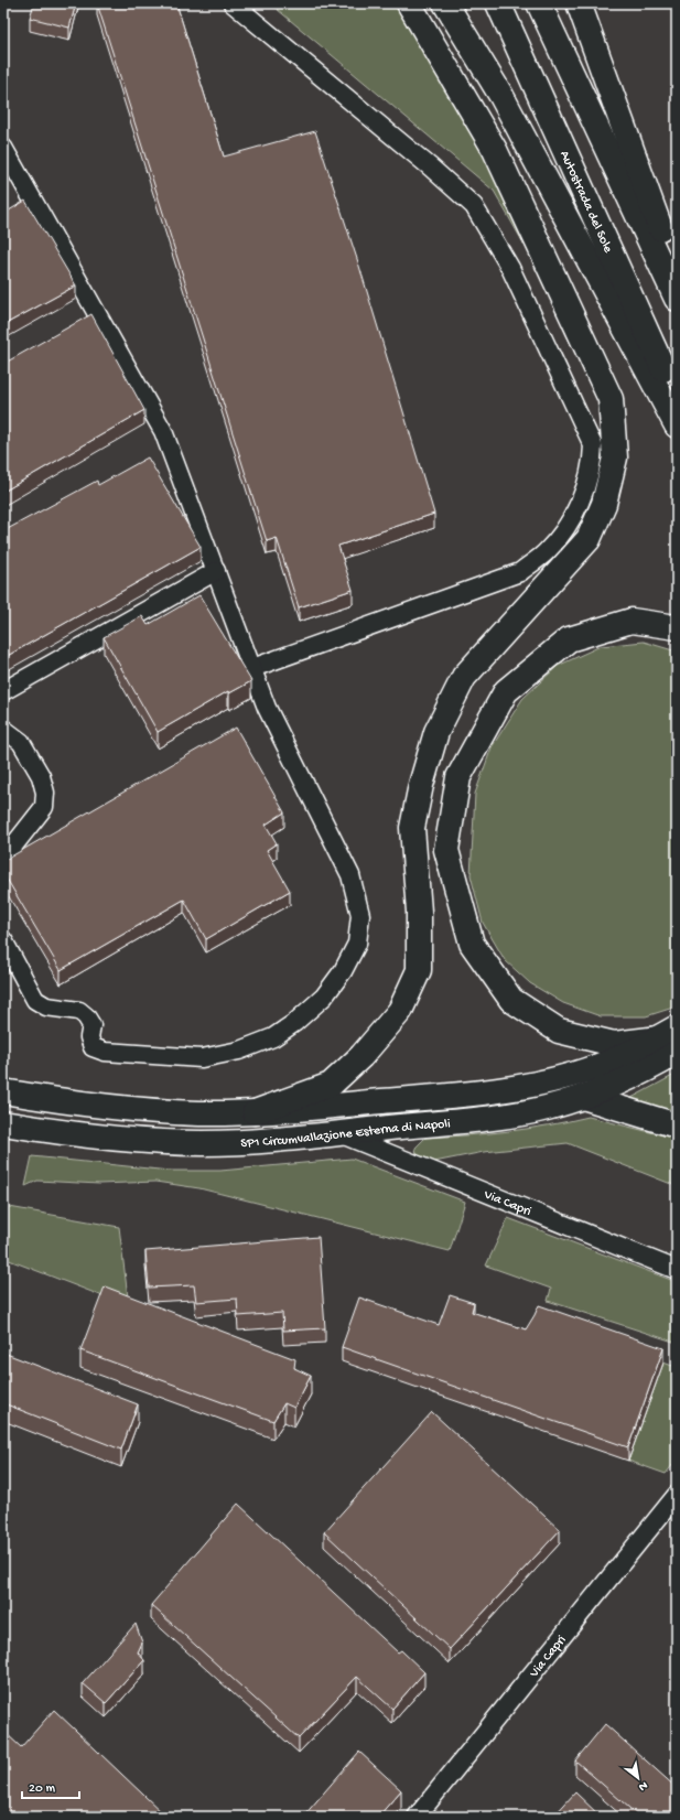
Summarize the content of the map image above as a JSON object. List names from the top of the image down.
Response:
{
  "streets": {
    "highway": ["Autostrada del Sole", "SP1 Circumvallazione Esterna di Napoli"],
    "street": ["Via Capri"]
  },
  "crossings": [
    ["SP1 Circumvallazione Esterna di Napoli", "Via Capri"]
  ],
  "scale_bar": "20 m",
  "north": "bottom right"
}
